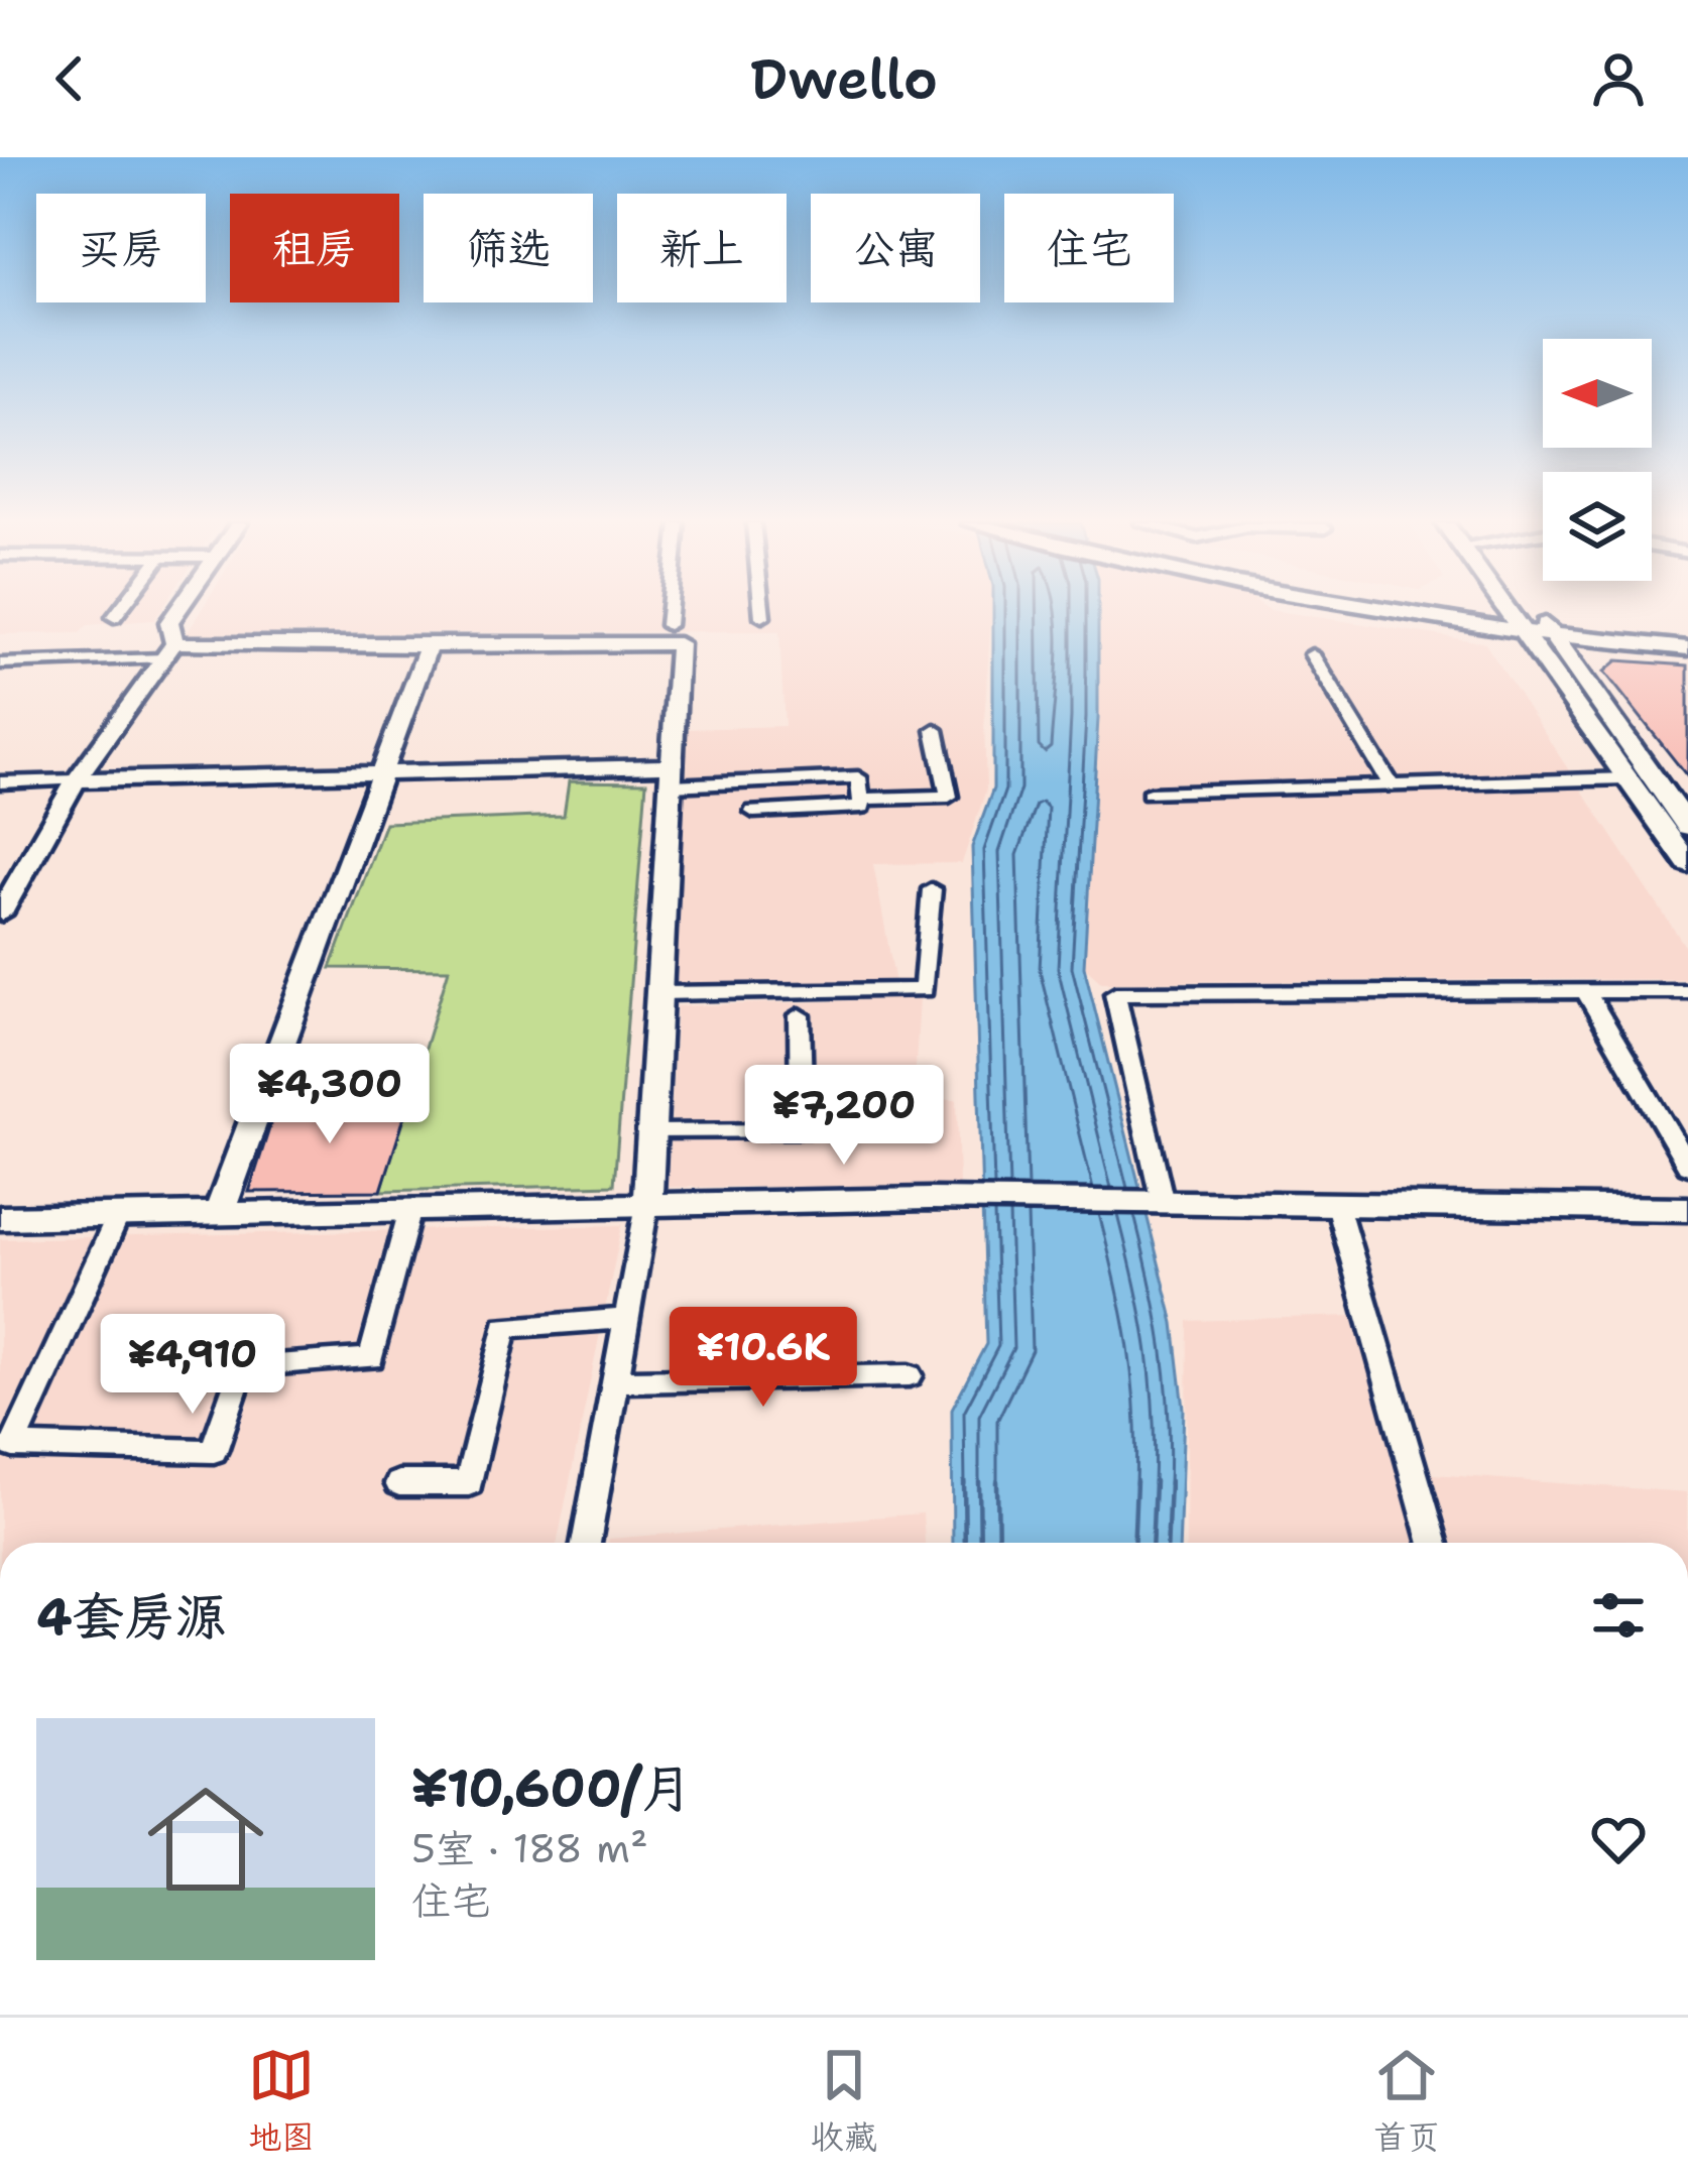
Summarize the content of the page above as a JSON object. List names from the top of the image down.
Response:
{
  "north": "left",
  "page": {
    "header": "Dwello",
    "chip": [
      "买房",
      "租房",
      "筛选",
      "新上",
      "公寓",
      "住宅"
    ],
    "price": [
      "¥4,300",
      "¥7,200",
      "¥10.6K",
      "¥4,910"
    ],
    "heading": "4套房源",
    "list": [
      {
        "name": "¥10,600/月",
        "note": "5室 · 188 m² · 住宅"
      }
    ],
    "tabs": ["地图", "收藏", "首页"]
  }
}
